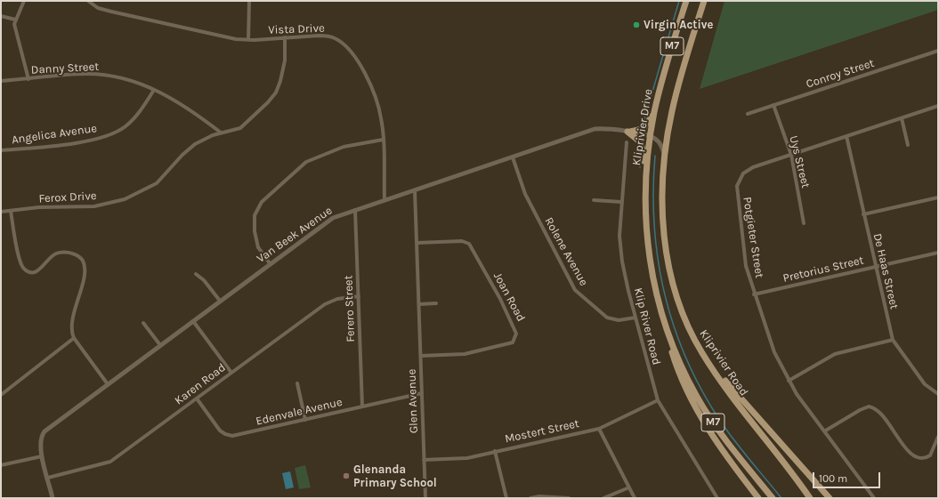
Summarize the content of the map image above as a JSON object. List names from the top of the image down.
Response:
{
  "streets": {
    "main road": ["M7", "Kliprivier Drive", "Kliprivier Road"],
    "street": [
      "Vista Drive",
      "Danny Street",
      "Conroy Street",
      "Angelica Avenue",
      "Uys Street",
      "Ferox Drive",
      "Van Beek Avenue",
      "Potgieter Street",
      "Rolene Avenue",
      "Pretorius Street",
      "De Haas Street",
      "Joan Road",
      "Ferero Street",
      "Klip River Road",
      "Karen Road",
      "Glen Avenue",
      "Edenvale Avenue",
      "Mostert Street"
    ]
  },
  "crossings": [
    ["Vista Drive", "Ferox Drive"],
    ["Vista Drive", "Van Beek Avenue"],
    ["M7", "Kliprivier Drive"],
    ["M7", "Van Beek Avenue"],
    ["M7", "Kliprivier Road"],
    ["Danny Street", "Angelica Avenue"],
    ["Danny Street", "Ferox Drive"],
    ["Conroy Street", "Uys Street"],
    ["Kliprivier Drive", "Van Beek Avenue"],
    ["Uys Street", "Potgieter Street"],
    ["Van Beek Avenue", "Rolene Avenue"],
    ["Van Beek Avenue", "Ferero Street"],
    ["Van Beek Avenue", "Kliprivier Road"],
    ["Van Beek Avenue", "Glen Avenue"],
    ["Potgieter Street", "Pretorius Street"],
    ["Potgieter Street", "De Haas Street"],
    ["Rolene Avenue", "Klip River Road"],
    ["Pretorius Street", "De Haas Street"],
    ["Joan Road", "Glen Avenue"],
    ["Ferero Street", "Karen Road"],
    ["Ferero Street", "Edenvale Avenue"],
    ["Klip River Road", "Mostert Street"],
    ["Karen Road", "Edenvale Avenue"],
    ["Glen Avenue", "Edenvale Avenue"],
    ["Glen Avenue", "Mostert Street"]
  ],
  "places": ["Virgin Active", "Glenanda Primary School"],
  "scale_bar": "100 m"
}
